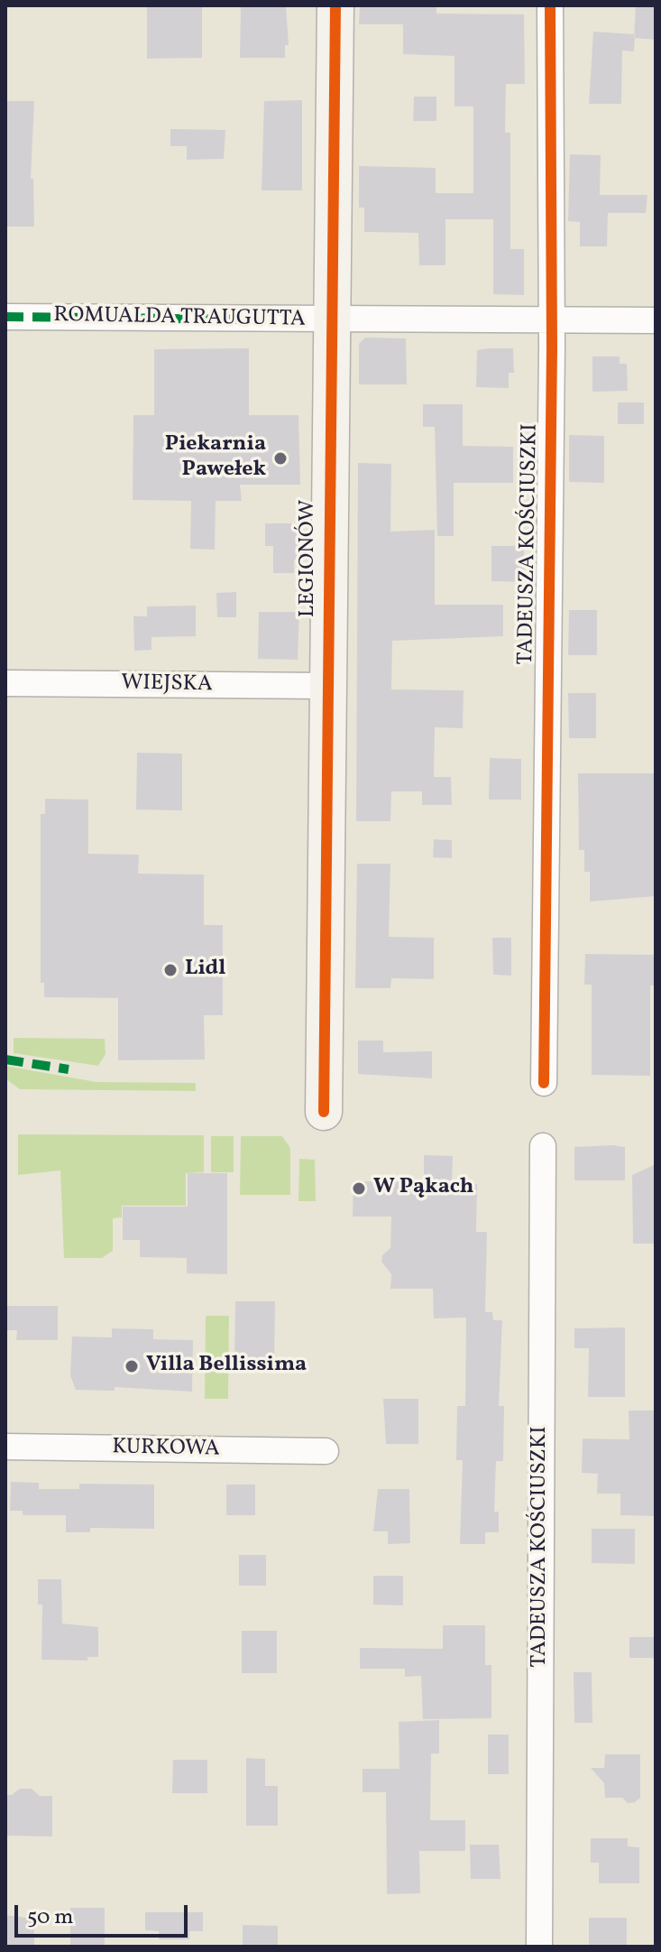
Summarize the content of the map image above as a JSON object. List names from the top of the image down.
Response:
{
  "streets": {
    "street": [
      "ROMUALDA TRAUGUTTA",
      "TADEUSZA KOŚCIUSZKI",
      "LEGIONÓW",
      "WIEJSKA",
      "KURKOWA"
    ]
  },
  "crossings": [
    ["ROMUALDA TRAUGUTTA", "TADEUSZA KOŚCIUSZKI"],
    ["ROMUALDA TRAUGUTTA", "LEGIONÓW"],
    ["LEGIONÓW", "WIEJSKA"]
  ],
  "places": [
    "Piekarnia Pawełek",
    "Lidl",
    "W Pąkach",
    "Villa Bellissima"
  ],
  "scale_bar": "50 m"
}
